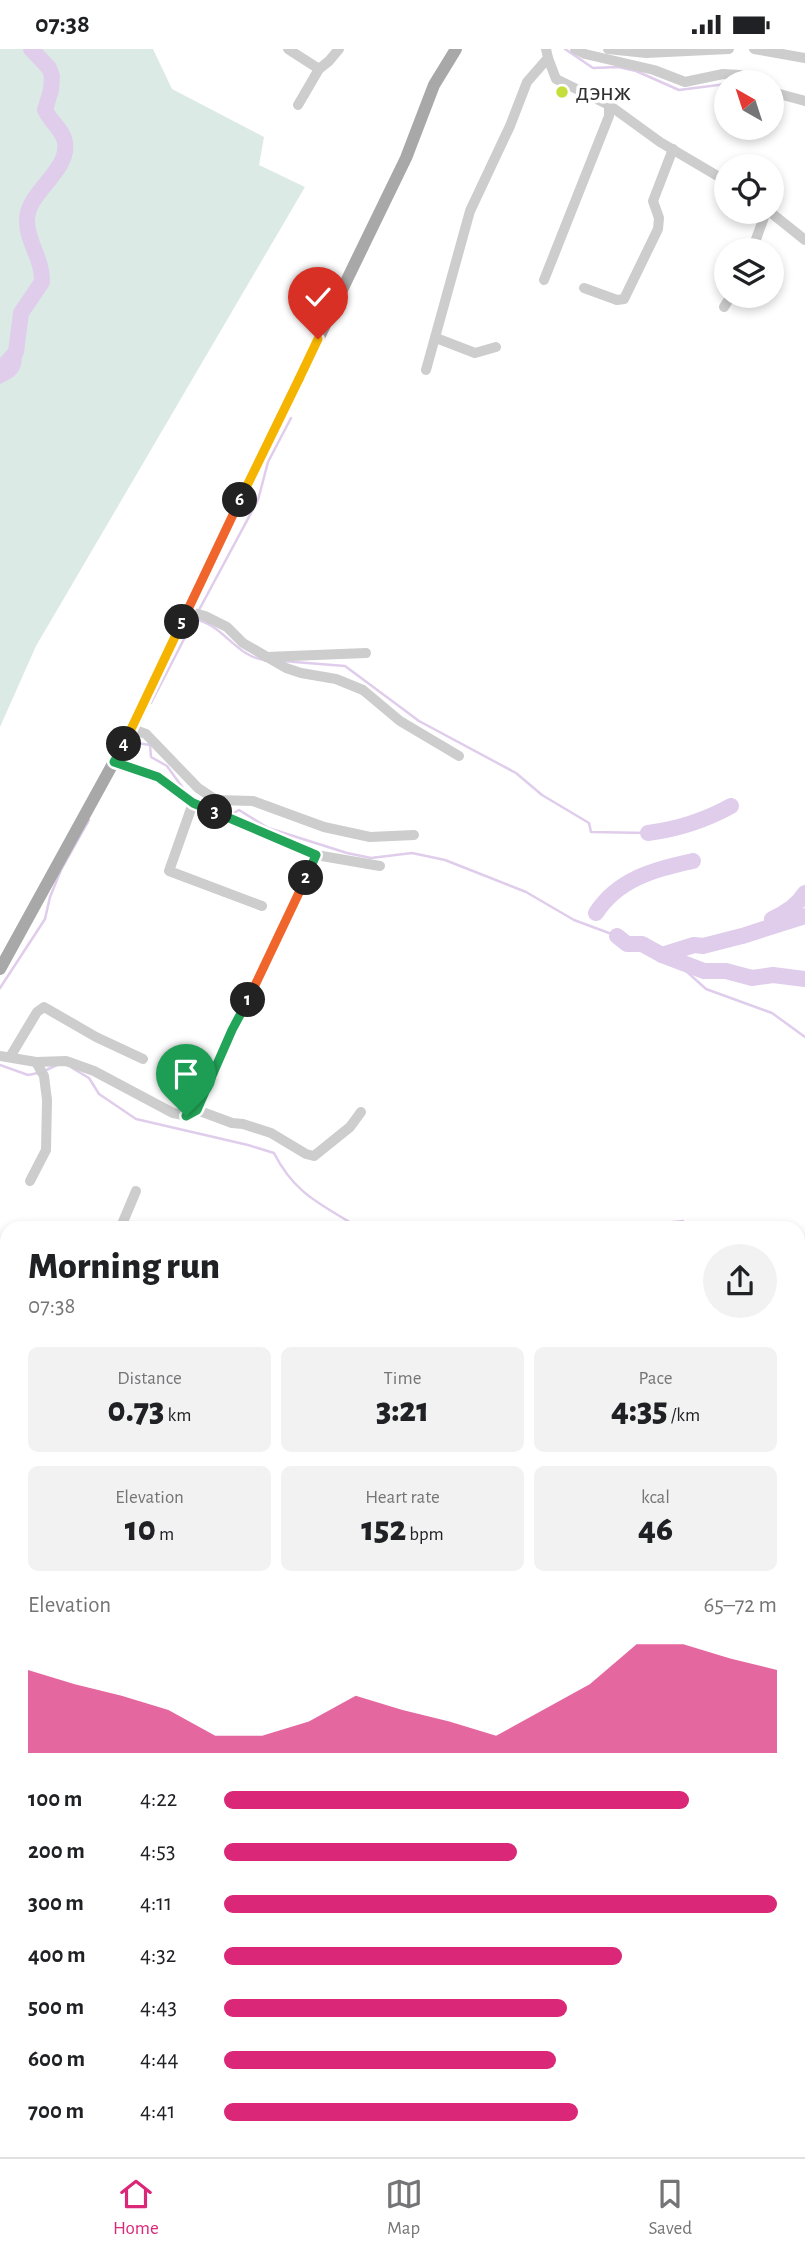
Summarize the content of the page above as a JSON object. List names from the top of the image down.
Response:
{
  "places": ["дэнж"],
  "north": "top left",
  "page": {
    "status": "07:38",
    "pins": [
      "6",
      "5",
      "4",
      "3",
      "2",
      "1"
    ],
    "heading": ["Morning run", "07:38"],
    "stats": [
      ["Distance", "0.73 km"],
      ["Time", "3:21"],
      ["Pace", "4:35 /km"],
      ["Elevation", "10 m"],
      ["Heart rate", "152 bpm"],
      ["kcal", "46"]
    ],
    "chart": ["Elevation", "65–72 m"],
    "list": [
      {
        "name": "100 m",
        "note": "4:22"
      },
      {
        "name": "200 m",
        "note": "4:53"
      },
      {
        "name": "300 m",
        "note": "4:11"
      },
      {
        "name": "400 m",
        "note": "4:32"
      },
      {
        "name": "500 m",
        "note": "4:43"
      },
      {
        "name": "600 m",
        "note": "4:44"
      },
      {
        "name": "700 m",
        "note": "4:41"
      }
    ],
    "tabs": ["Home", "Map", "Saved"]
  }
}
